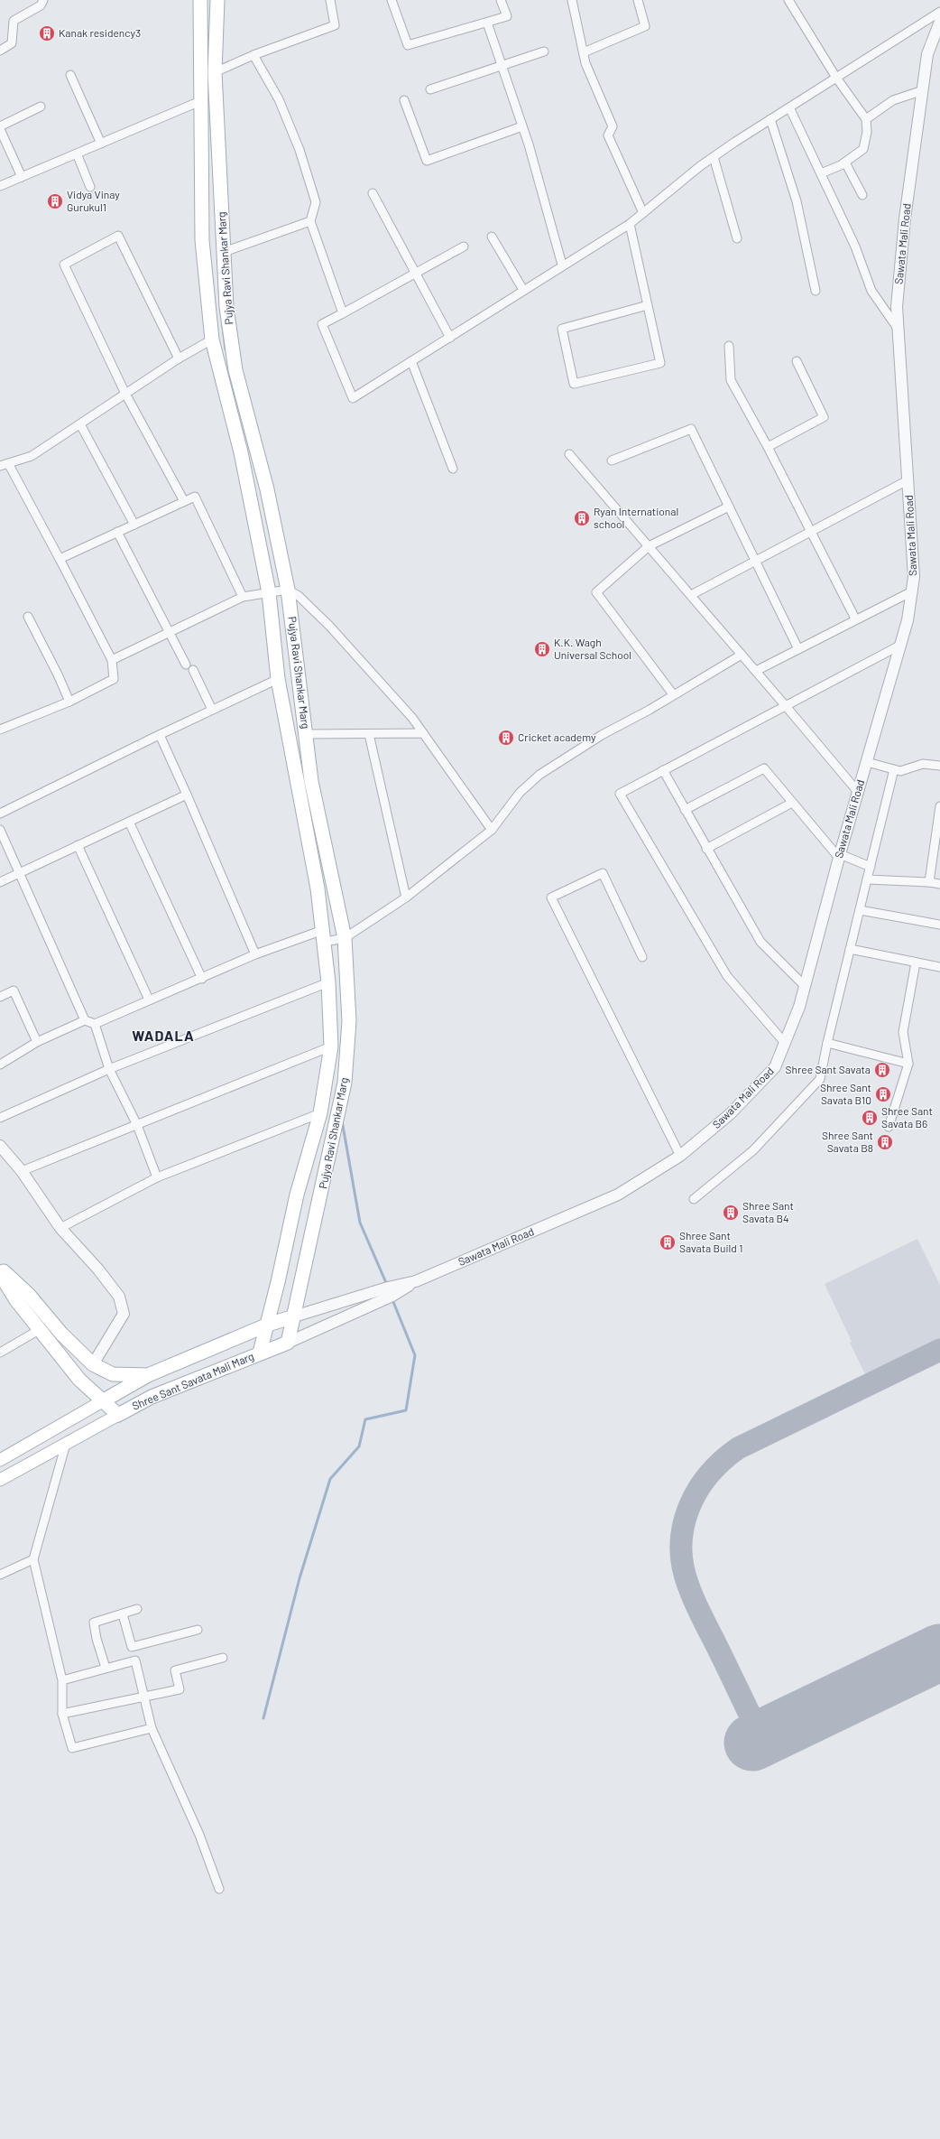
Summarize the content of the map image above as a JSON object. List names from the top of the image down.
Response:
{
  "streets": {
    "main road": ["Pujya Ravi Shankar Marg", "Shree Sant Savata Mali Marg"],
    "street": ["Sawata Mali Road"]
  },
  "crossings": [
    ["Sawata Mali Road", "Pujya Ravi Shankar Marg"],
    ["Sawata Mali Road", "Shree Sant Savata Mali Marg"],
    ["Pujya Ravi Shankar Marg", "Shree Sant Savata Mali Marg"]
  ],
  "districts": ["WADALA"],
  "places": {
    "building": [
      "Kanak residency3",
      "Vidya Vinay Gurukul1",
      "Ryan International school",
      "K.K. Wagh Universal School",
      "Cricket academy",
      "Shree Sant Savata",
      "Shree Sant Savata B10",
      "Shree Sant Savata B6",
      "Shree Sant Savata B8",
      "Shree Sant Savata B4",
      "Shree Sant Savata Build 1"
    ]
  }
}
